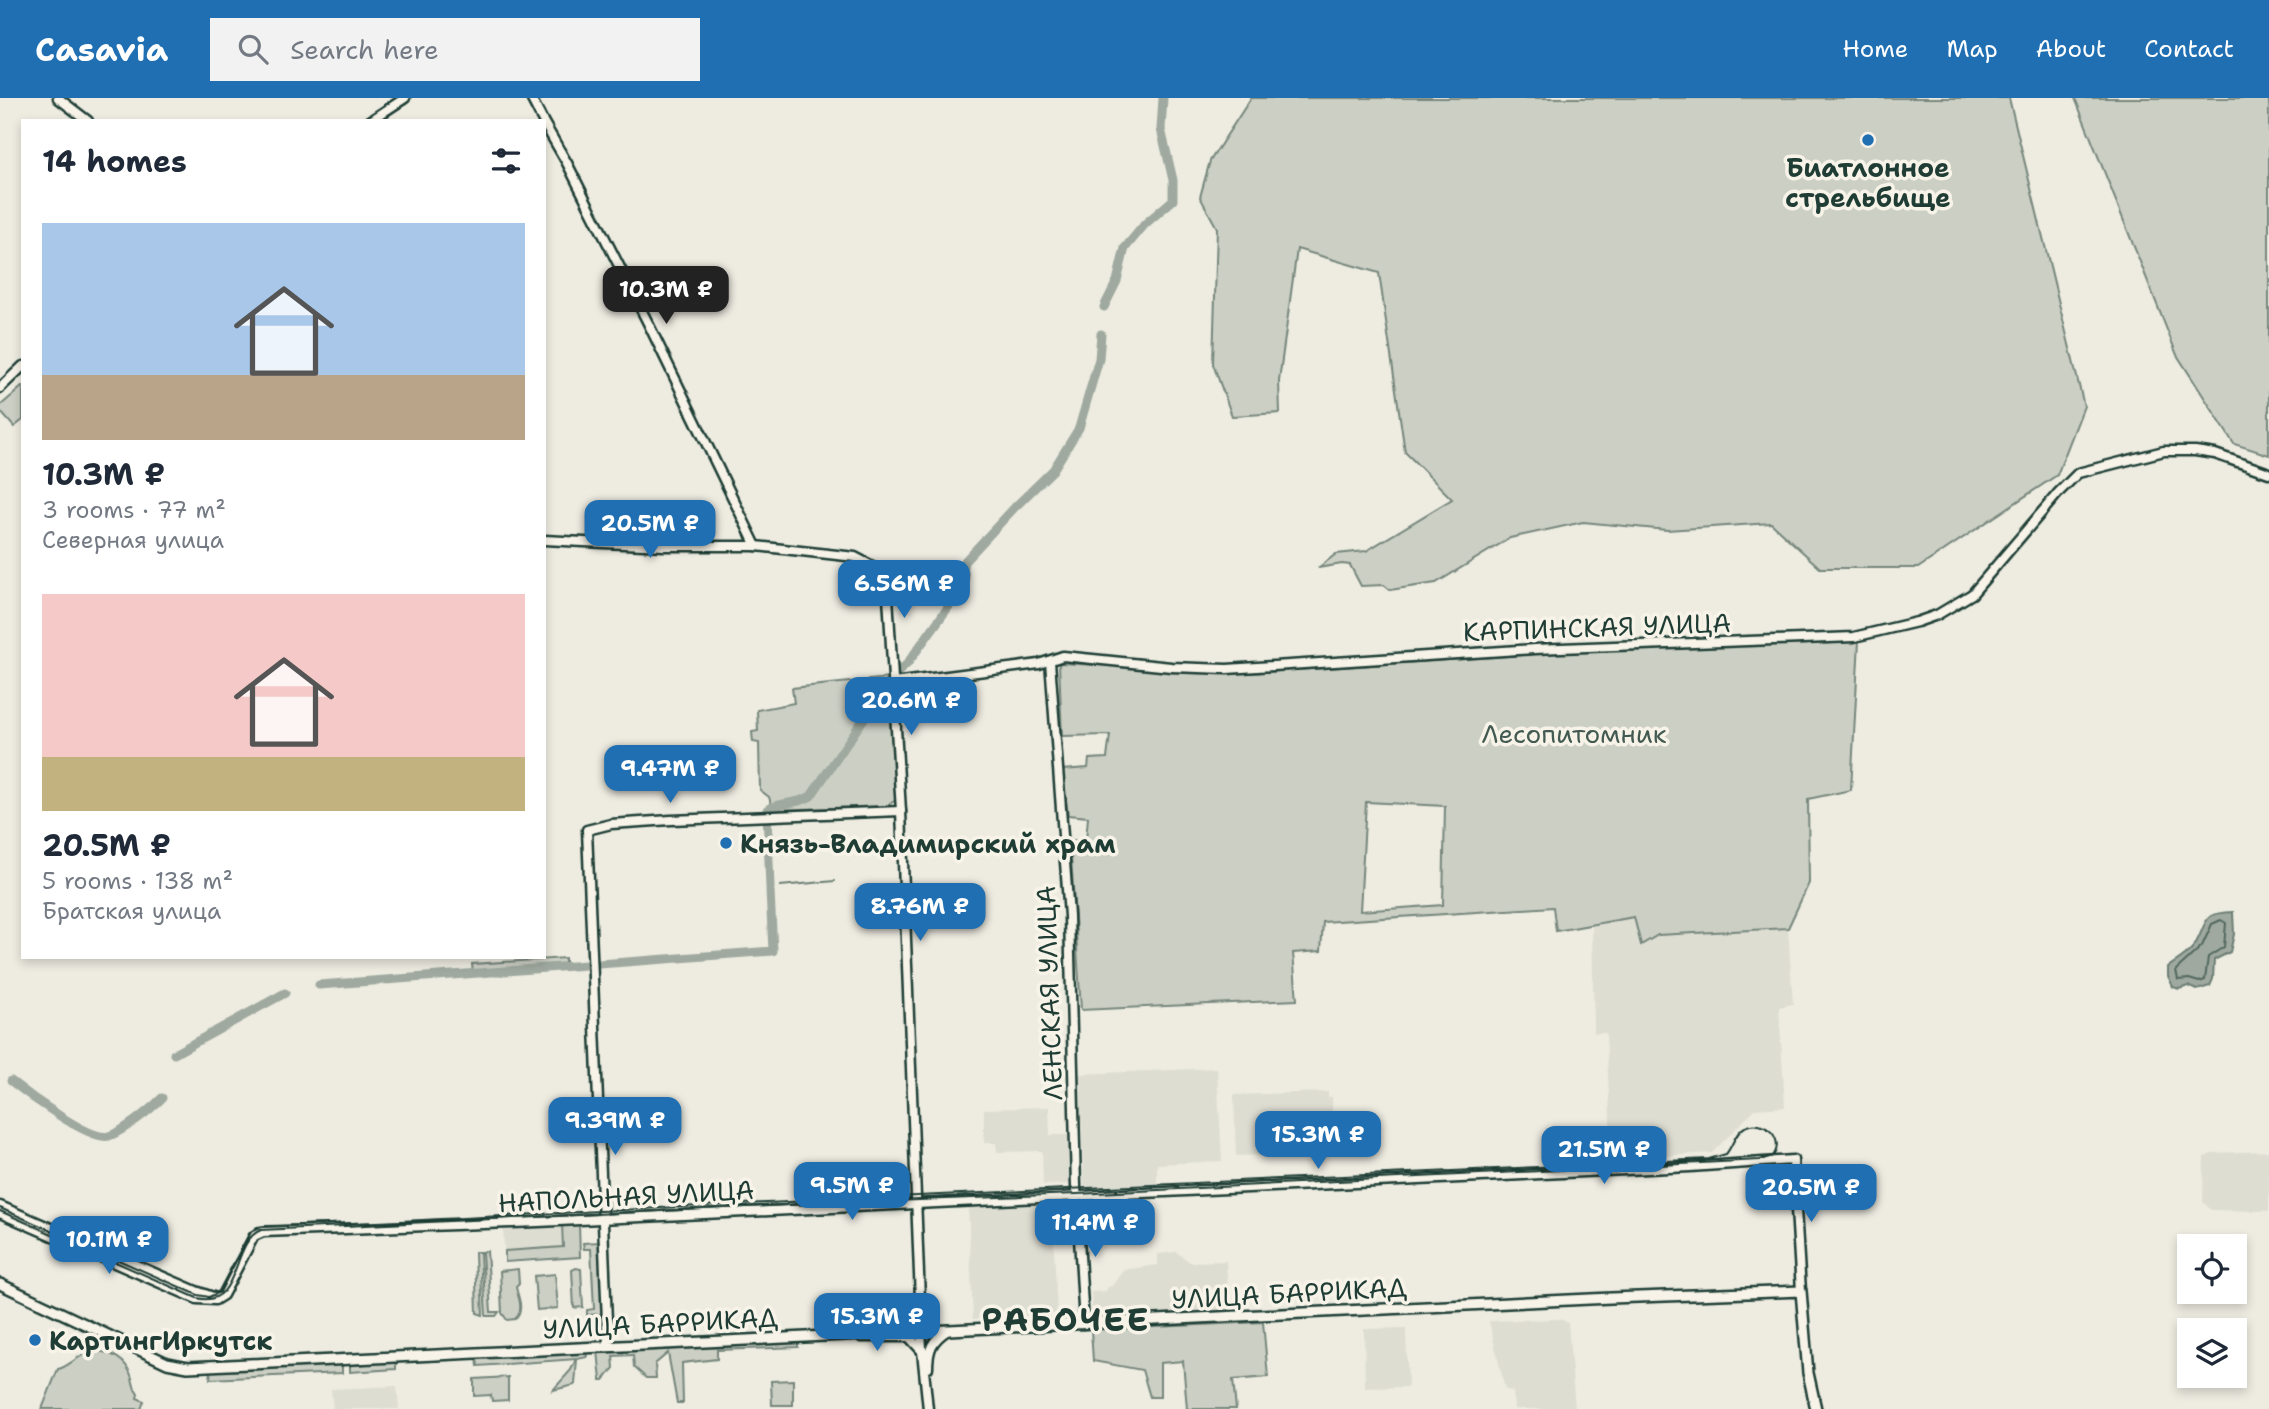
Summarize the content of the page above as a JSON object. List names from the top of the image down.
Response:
{
  "streets": {
    "main road": ["УЛИЦА БАРРИКАД"],
    "street": ["КАРПИНСКАЯ УЛИЦА", "ЛЕНСКАЯ УЛИЦА", "НАПОЛЬНАЯ УЛИЦА"]
  },
  "crossings": [
    ["КАРПИНСКАЯ УЛИЦА", "ЛЕНСКАЯ УЛИЦА"],
    ["ЛЕНСКАЯ УЛИЦА", "НАПОЛЬНАЯ УЛИЦА"],
    ["ЛЕНСКАЯ УЛИЦА", "УЛИЦА БАРРИКАД"],
    ["НАПОЛЬНАЯ УЛИЦА", "УЛИЦА БАРРИКАД"]
  ],
  "districts": ["РАБОЧЕЕ"],
  "parks": ["Лесопитомник"],
  "places": ["Биатлонное стрельбище", "Князь-Владимирский храм", "КартингИркутск"],
  "page": {
    "header": "Casavia",
    "search": "Search here",
    "nav": [
      "Home",
      "Map",
      "About",
      "Contact"
    ],
    "heading": "14 homes",
    "list": [
      {
        "name": "10.3M ₽",
        "note": "3 rooms · 77 m² · Северная улица"
      },
      {
        "name": "20.5M ₽",
        "note": "5 rooms · 138 m² · Братская улица"
      }
    ],
    "price": [
      "10.3M ₽",
      "20.5M ₽",
      "6.56M ₽",
      "20.6M ₽",
      "9.47M ₽",
      "8.76M ₽",
      "9.39M ₽",
      "15.3M ₽",
      "21.5M ₽",
      "9.5M ₽",
      "20.5M ₽",
      "11.4M ₽",
      "10.1M ₽",
      "15.3M ₽"
    ]
  }
}
